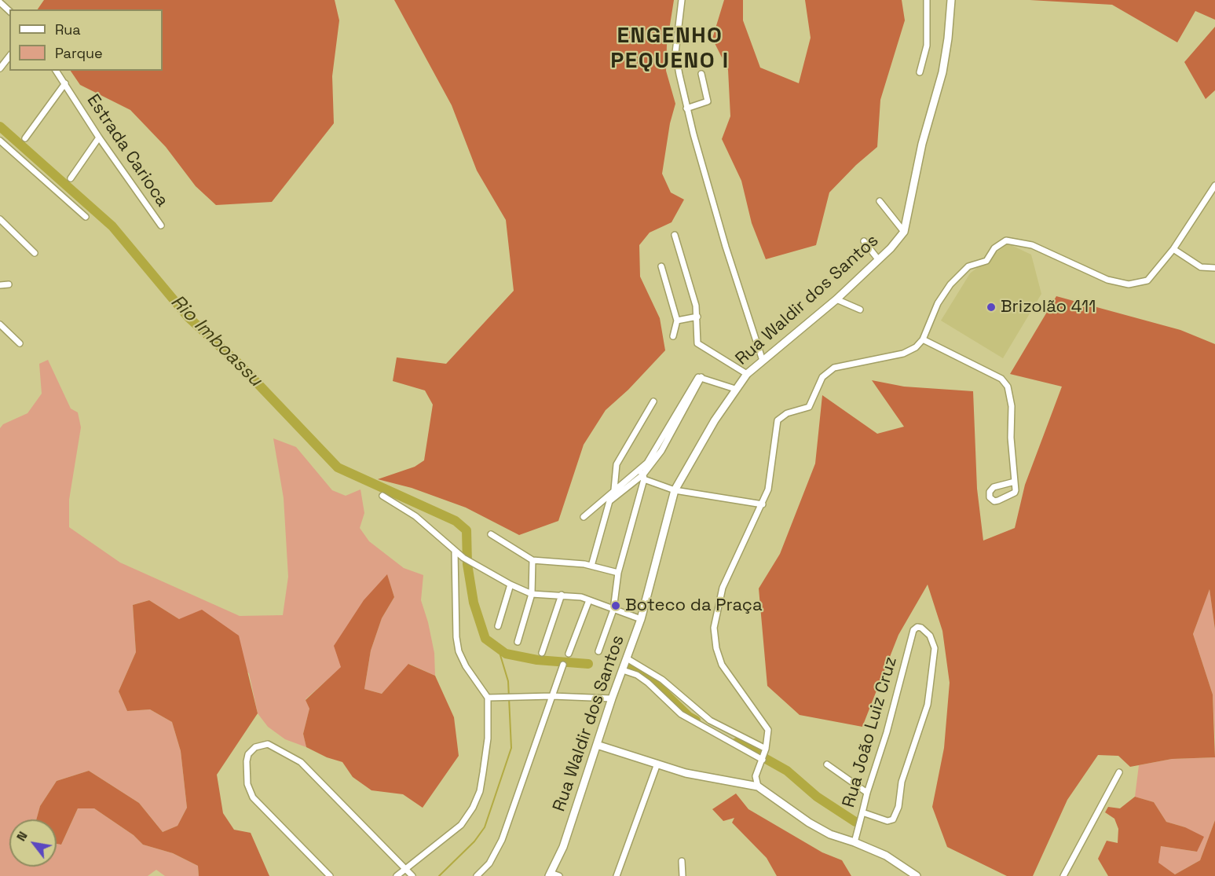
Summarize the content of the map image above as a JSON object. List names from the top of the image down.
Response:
{
  "streets": {
    "street": ["Estrada Carioca", "Rua Waldir dos Santos", "Rua João Luiz Cruz"]
  },
  "districts": ["ENGENHO PEQUENO I"],
  "water": ["Rio Imboassu"],
  "places": ["Brizolão 411", "Boteco da Praça"],
  "legend": ["Rua", "Parque"],
  "north": "top left"
}
